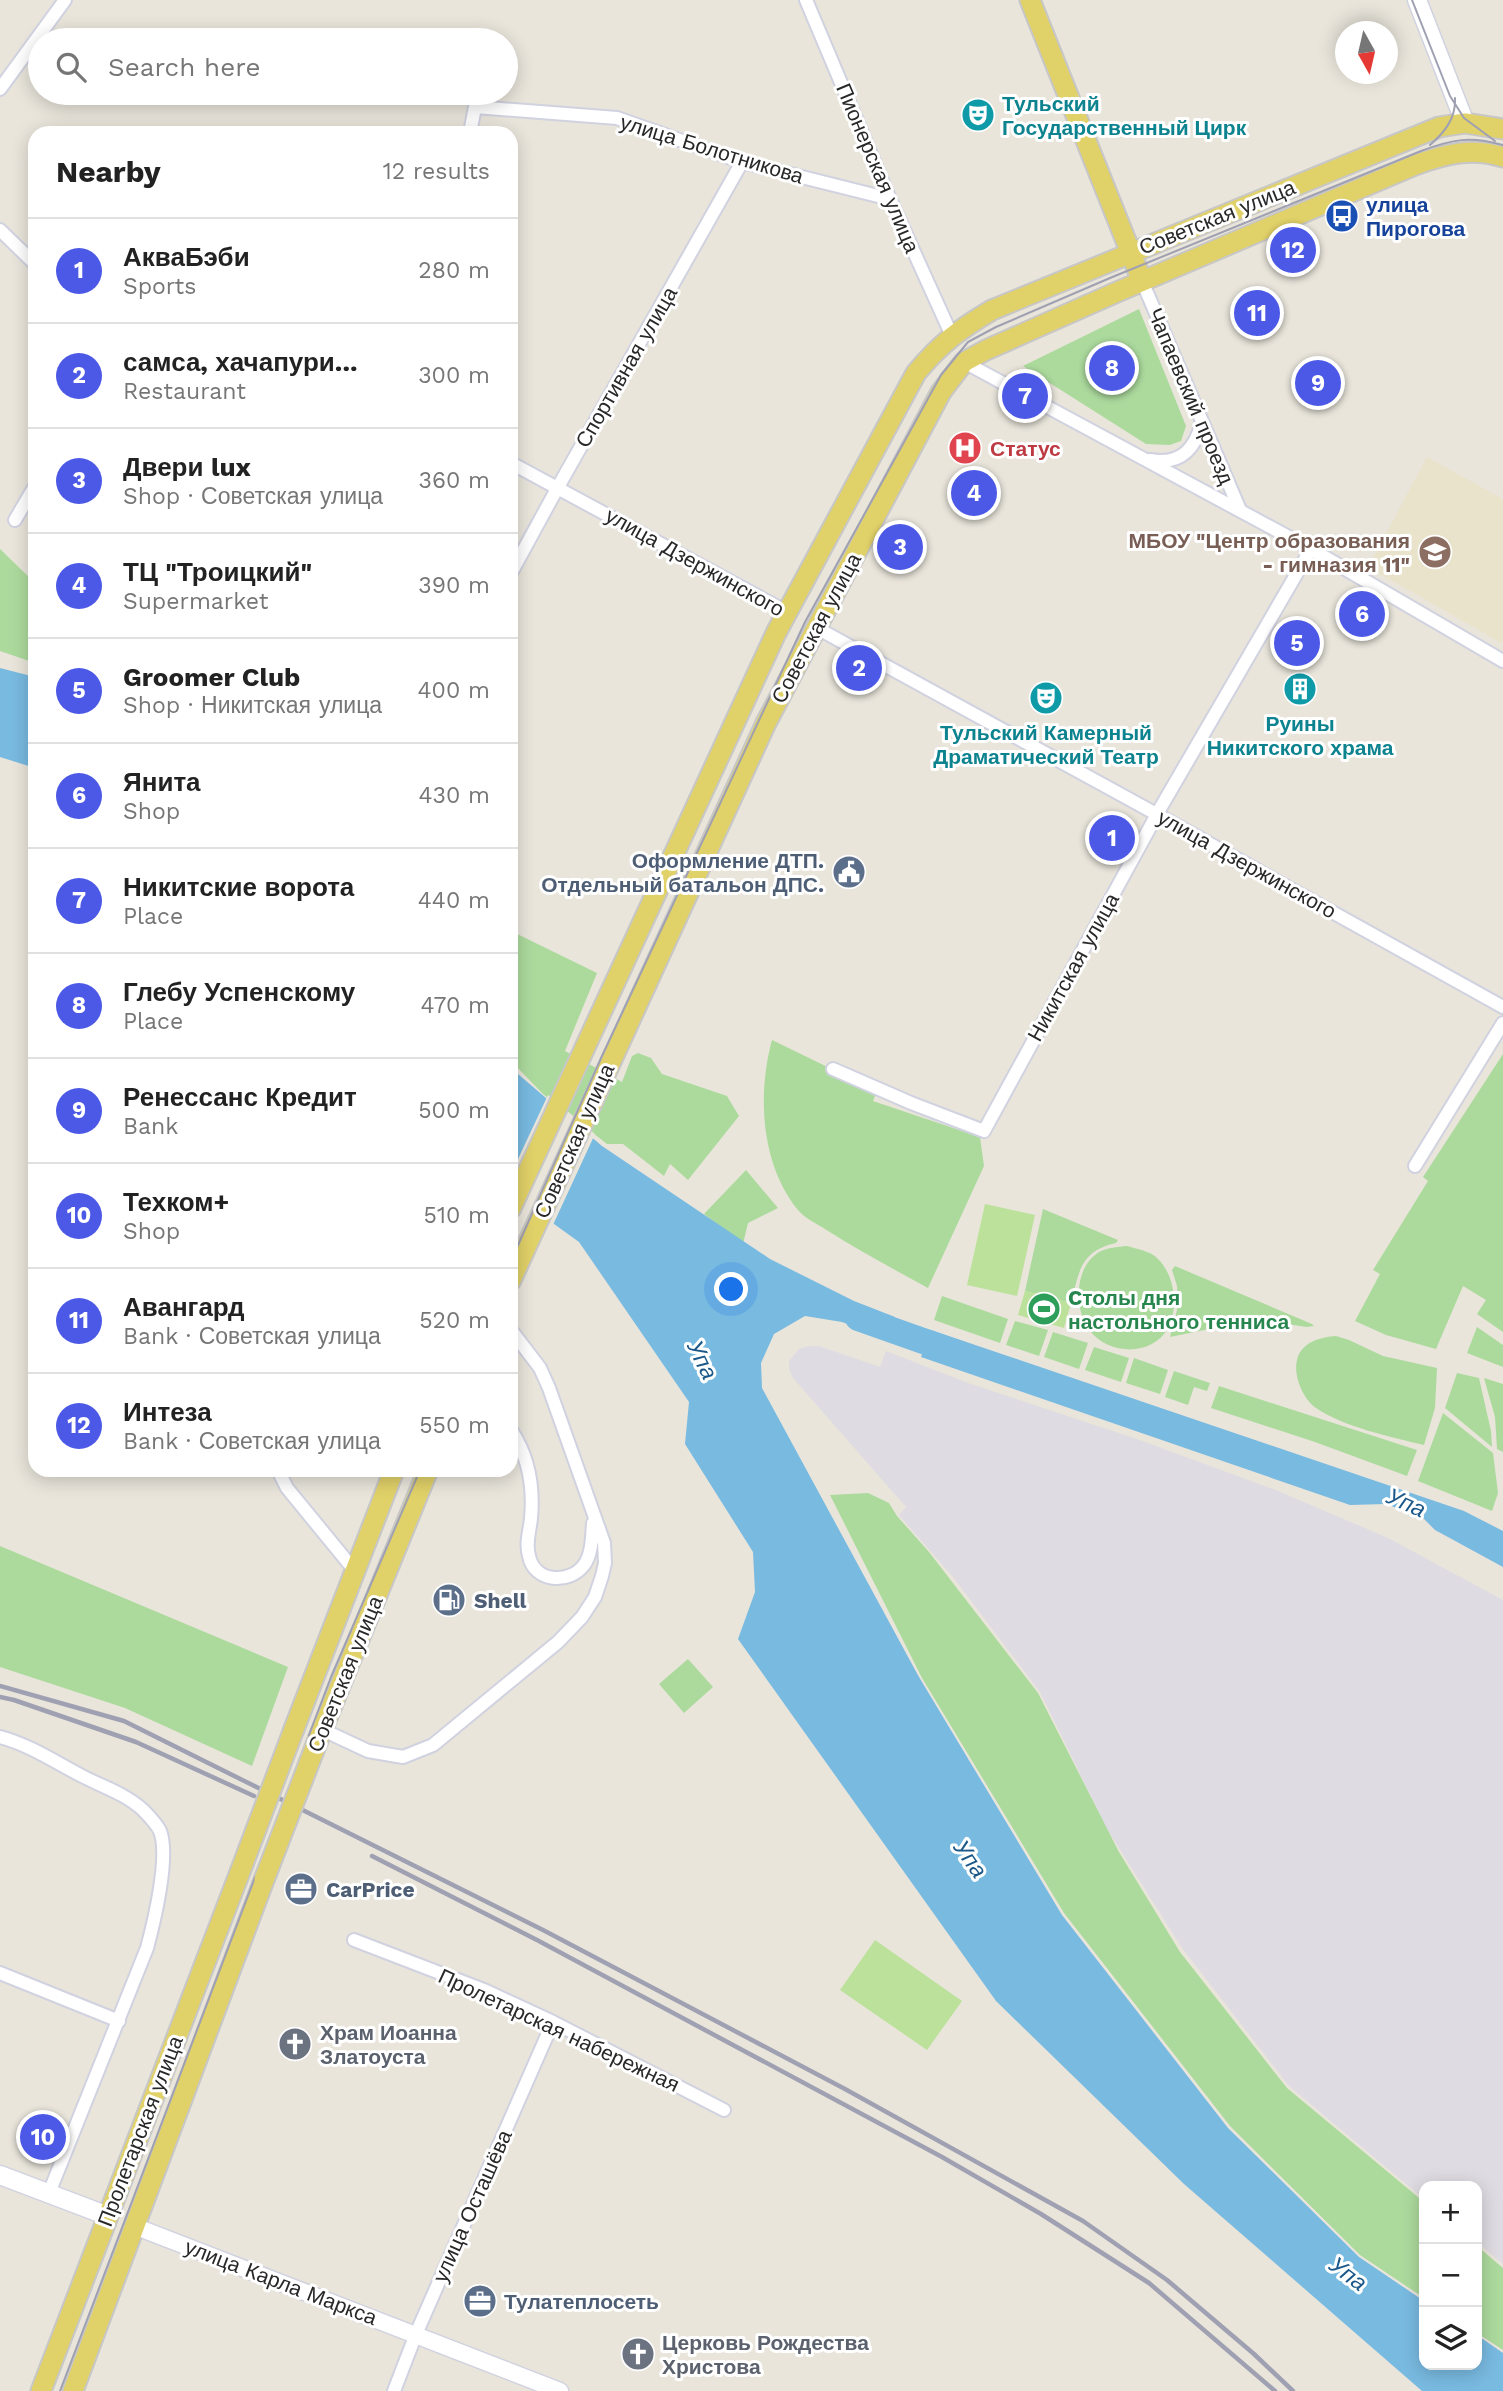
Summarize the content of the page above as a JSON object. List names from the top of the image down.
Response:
{
  "streets": {
    "main road": [
      "Советская улица",
      "улица Дзержинского",
      "Пролетарская улица",
      "улица Карла Маркса"
    ],
    "street": [
      "улица Болотникова",
      "Пионерская улица",
      "Спортивная улица",
      "Чапаевский проезд",
      "Никитская улица",
      "Пролетарская набережная",
      "улица Осташёва"
    ]
  },
  "crossings": [
    ["улица Болотникова", "Пионерская улица"],
    ["улица Болотникова", "Спортивная улица"],
    ["Пионерская улица", "Советская улица"],
    ["Советская улица", "Чапаевский проезд"],
    ["Советская улица", "улица Дзержинского"],
    ["Советская улица", "Пролетарская улица"],
    ["Спортивная улица", "улица Дзержинского"],
    ["улица Дзержинского", "Никитская улица"],
    ["Пролетарская набережная", "улица Осташёва"],
    ["Пролетарская улица", "улица Карла Маркса"],
    ["улица Осташёва", "улица Карла Маркса"]
  ],
  "water": ["Упа"],
  "places": {
    "theatre": ["Тульский Государственный Цирк", "Тульский Камерный Драматический Театр"],
    "bus stop": ["улица Пирогова"],
    "hospital": ["Статус"],
    "school or university": ["МБОУ \"Центр образования - гимназия 11\""],
    "building": ["Руины Никитского храма"],
    "public building": ["Оформление ДТП. Отдельный батальон ДПС."],
    "sports": ["Cтолы дня настольного тенниса"],
    "fuel station": ["Shell"],
    "office": ["CarPrice", "Тулатеплосеть"],
    "church": ["Храм Иоанна Златоуста", "Церковь Рождества Христова"]
  },
  "north": "bottom",
  "page": {
    "search": "Search here",
    "heading": ["Nearby", "12 results"],
    "list": [
      {
        "mark": "1",
        "name": "АкваБэби",
        "note": "Sports",
        "value": "280 m"
      },
      {
        "mark": "2",
        "name": "самса, хачапури...",
        "note": "Restaurant",
        "value": "300 m"
      },
      {
        "mark": "3",
        "name": "Двери lux",
        "note": "Shop · Советская улица",
        "value": "360 m"
      },
      {
        "mark": "4",
        "name": "ТЦ \"Троицкий\"",
        "note": "Supermarket",
        "value": "390 m"
      },
      {
        "mark": "5",
        "name": "Groomer Club",
        "note": "Shop · Никитская улица",
        "value": "400 m"
      },
      {
        "mark": "6",
        "name": "Янита",
        "note": "Shop",
        "value": "430 m"
      },
      {
        "mark": "7",
        "name": "Никитские ворота",
        "note": "Place",
        "value": "440 m"
      },
      {
        "mark": "8",
        "name": "Глебу Успенскому",
        "note": "Place",
        "value": "470 m"
      },
      {
        "mark": "9",
        "name": "Ренессанс Кредит",
        "note": "Bank",
        "value": "500 m"
      },
      {
        "mark": "10",
        "name": "Техком+",
        "note": "Shop",
        "value": "510 m"
      },
      {
        "mark": "11",
        "name": "Авангард",
        "note": "Bank · Советская улица",
        "value": "520 m"
      },
      {
        "mark": "12",
        "name": "Интеза",
        "note": "Bank · Советская улица",
        "value": "550 m"
      }
    ],
    "pins": [
      "12",
      "11",
      "8",
      "9",
      "7",
      "4",
      "3",
      "6",
      "5",
      "2",
      "1",
      "10"
    ],
    "map_buttons": ["+", "−"]
  }
}
